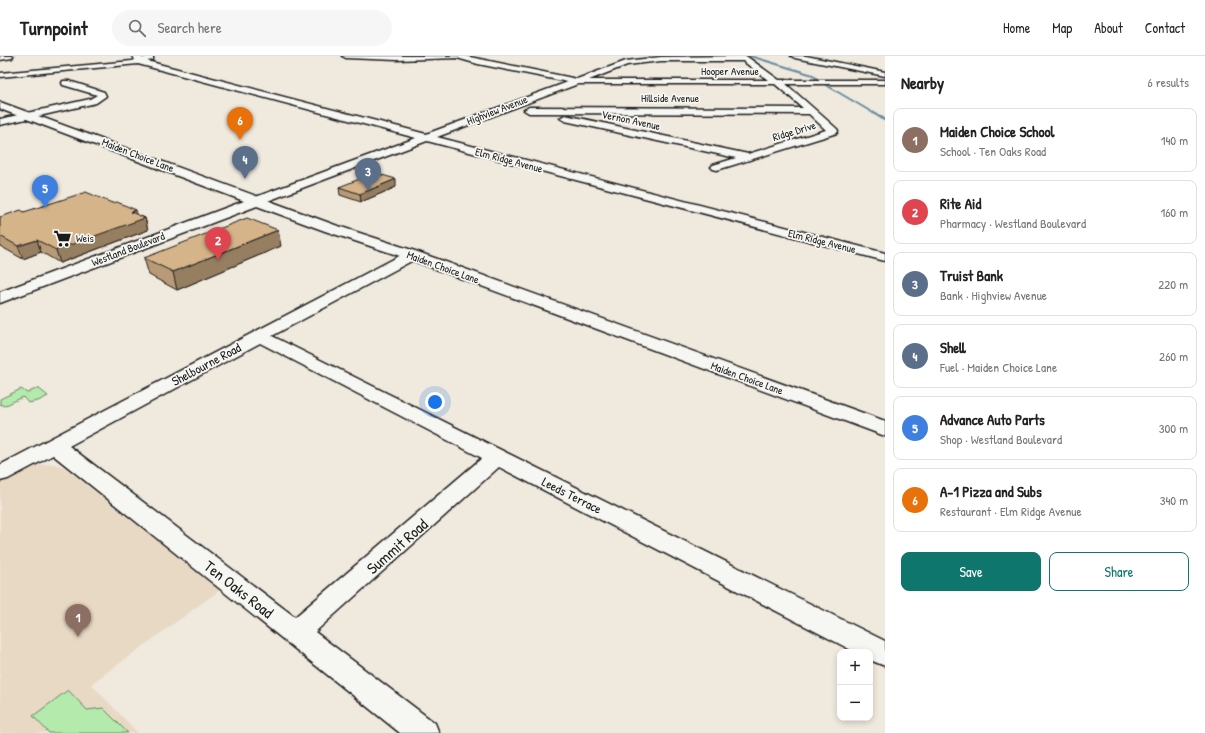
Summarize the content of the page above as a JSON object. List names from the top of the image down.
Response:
{
  "streets": {
    "street": [
      "Hooper Avenue",
      "Hillside Avenue",
      "Highview Avenue",
      "Vernon Avenue",
      "Ridge Drive",
      "Maiden Choice Lane",
      "Elm Ridge Avenue",
      "Westland Boulevard",
      "Shelbourne Road",
      "Leeds Terrace",
      "Summit Road",
      "Ten Oaks Road"
    ]
  },
  "crossings": [
    ["Hooper Avenue", "Highview Avenue"],
    ["Hooper Avenue", "Ridge Drive"],
    ["Hillside Avenue", "Vernon Avenue"],
    ["Hillside Avenue", "Ridge Drive"],
    ["Highview Avenue", "Vernon Avenue"],
    ["Highview Avenue", "Ridge Drive"],
    ["Highview Avenue", "Maiden Choice Lane"],
    ["Highview Avenue", "Elm Ridge Avenue"],
    ["Highview Avenue", "Westland Boulevard"],
    ["Vernon Avenue", "Ridge Drive"],
    ["Maiden Choice Lane", "Westland Boulevard"],
    ["Maiden Choice Lane", "Shelbourne Road"],
    ["Shelbourne Road", "Leeds Terrace"],
    ["Shelbourne Road", "Ten Oaks Road"],
    ["Leeds Terrace", "Summit Road"],
    ["Summit Road", "Ten Oaks Road"]
  ],
  "places": {
    "supermarket": ["Weis"]
  },
  "page": {
    "header": "Turnpoint",
    "search": "Search here",
    "nav": [
      "Home",
      "Map",
      "About",
      "Contact"
    ],
    "heading": ["Nearby", "6 results"],
    "pins": [
      "6",
      "4",
      "3",
      "5",
      "2",
      "1"
    ],
    "list": [
      {
        "mark": "1",
        "name": "Maiden Choice School",
        "note": "School · Ten Oaks Road",
        "value": "140 m"
      },
      {
        "mark": "2",
        "name": "Rite Aid",
        "note": "Pharmacy · Westland Boulevard",
        "value": "160 m"
      },
      {
        "mark": "3",
        "name": "Truist Bank",
        "note": "Bank · Highview Avenue",
        "value": "220 m"
      },
      {
        "mark": "4",
        "name": "Shell",
        "note": "Fuel · Maiden Choice Lane",
        "value": "260 m"
      },
      {
        "mark": "5",
        "name": "Advance Auto Parts",
        "note": "Shop · Westland Boulevard",
        "value": "300 m"
      },
      {
        "mark": "6",
        "name": "A-1 Pizza and Subs",
        "note": "Restaurant · Elm Ridge Avenue",
        "value": "340 m"
      }
    ],
    "buttons": ["Save", "Share"],
    "map_buttons": ["+", "−"]
  }
}
